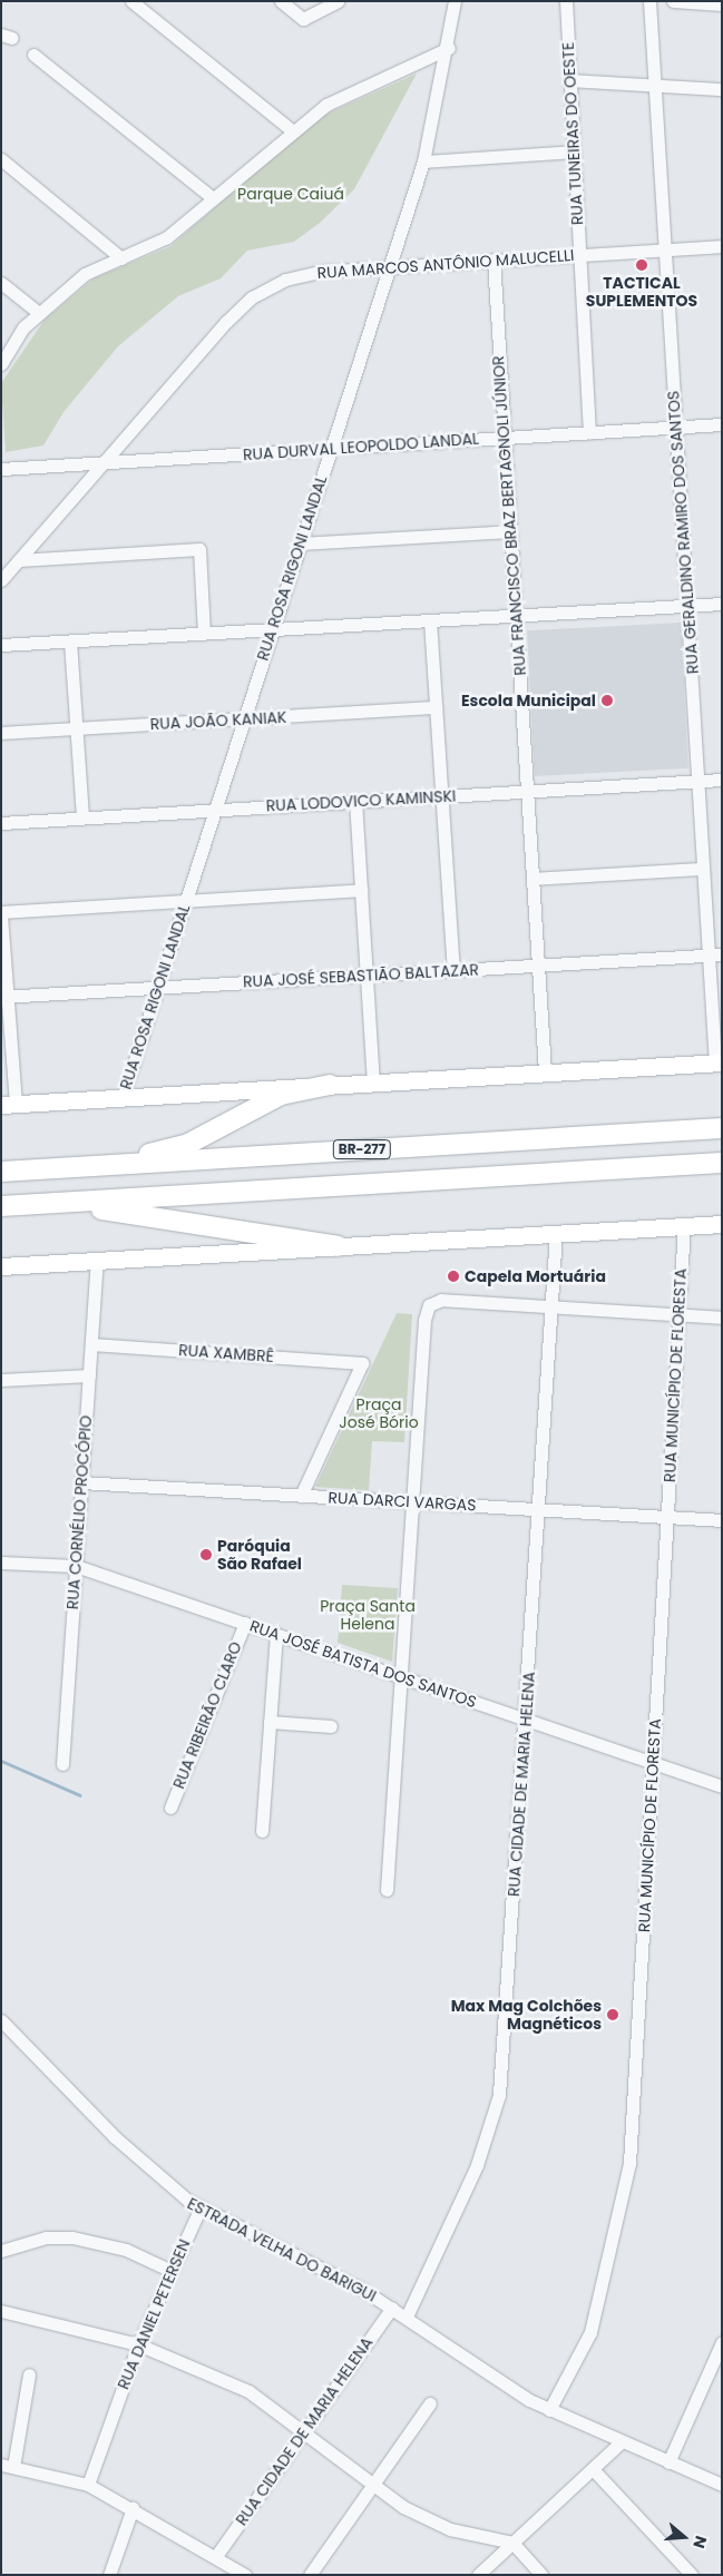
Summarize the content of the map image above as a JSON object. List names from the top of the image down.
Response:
{
  "streets": {
    "highway": ["BR-277"],
    "street": [
      "RUA TUNEIRAS DO OESTE",
      "RUA MARCOS ANTÔNIO MALUCELLI",
      "RUA DURVAL LEOPOLDO LANDAL",
      "RUA FRANCISCO BRAZ BERTAGNOLI JÚNIOR",
      "RUA GERALDINO RAMIRO DOS SANTOS",
      "RUA ROSA RIGONI LANDAL",
      "RUA JOÃO KANIAK",
      "RUA LODOVICO KAMINSKI",
      "RUA JOSÉ SEBASTIÃO BALTAZAR",
      "RUA XAMBRÊ",
      "RUA MUNICÍPIO DE FLORESTA",
      "RUA DARCI VARGAS",
      "RUA CORNÉLIO PROCÓPIO",
      "RUA JOSÉ BATISTA DOS SANTOS",
      "RUA RIBEIRÃO CLARO",
      "RUA CIDADE DE MARIA HELENA",
      "ESTRADA VELHA DO BARIGUI",
      "RUA DANIEL PETERSEN"
    ]
  },
  "crossings": [
    ["RUA TUNEIRAS DO OESTE", "RUA MARCOS ANTÔNIO MALUCELLI"],
    ["RUA TUNEIRAS DO OESTE", "RUA DURVAL LEOPOLDO LANDAL"],
    ["RUA MARCOS ANTÔNIO MALUCELLI", "RUA DURVAL LEOPOLDO LANDAL"],
    ["RUA MARCOS ANTÔNIO MALUCELLI", "RUA FRANCISCO BRAZ BERTAGNOLI JÚNIOR"],
    ["RUA MARCOS ANTÔNIO MALUCELLI", "RUA GERALDINO RAMIRO DOS SANTOS"],
    ["RUA MARCOS ANTÔNIO MALUCELLI", "RUA ROSA RIGONI LANDAL"],
    ["RUA DURVAL LEOPOLDO LANDAL", "RUA FRANCISCO BRAZ BERTAGNOLI JÚNIOR"],
    ["RUA DURVAL LEOPOLDO LANDAL", "RUA GERALDINO RAMIRO DOS SANTOS"],
    ["RUA DURVAL LEOPOLDO LANDAL", "RUA ROSA RIGONI LANDAL"],
    ["RUA FRANCISCO BRAZ BERTAGNOLI JÚNIOR", "RUA LODOVICO KAMINSKI"],
    ["RUA FRANCISCO BRAZ BERTAGNOLI JÚNIOR", "RUA JOSÉ SEBASTIÃO BALTAZAR"],
    ["RUA GERALDINO RAMIRO DOS SANTOS", "RUA LODOVICO KAMINSKI"],
    ["RUA GERALDINO RAMIRO DOS SANTOS", "RUA JOSÉ SEBASTIÃO BALTAZAR"],
    ["RUA ROSA RIGONI LANDAL", "RUA JOÃO KANIAK"],
    ["RUA ROSA RIGONI LANDAL", "RUA LODOVICO KAMINSKI"],
    ["RUA ROSA RIGONI LANDAL", "RUA JOSÉ SEBASTIÃO BALTAZAR"],
    ["RUA XAMBRÊ", "RUA DARCI VARGAS"],
    ["RUA XAMBRÊ", "RUA CORNÉLIO PROCÓPIO"],
    ["RUA MUNICÍPIO DE FLORESTA", "RUA DARCI VARGAS"],
    ["RUA MUNICÍPIO DE FLORESTA", "RUA JOSÉ BATISTA DOS SANTOS"],
    ["RUA MUNICÍPIO DE FLORESTA", "ESTRADA VELHA DO BARIGUI"],
    ["RUA DARCI VARGAS", "RUA CORNÉLIO PROCÓPIO"],
    ["RUA DARCI VARGAS", "RUA CIDADE DE MARIA HELENA"],
    ["RUA CORNÉLIO PROCÓPIO", "RUA JOSÉ BATISTA DOS SANTOS"],
    ["RUA JOSÉ BATISTA DOS SANTOS", "RUA RIBEIRÃO CLARO"],
    ["RUA JOSÉ BATISTA DOS SANTOS", "RUA CIDADE DE MARIA HELENA"],
    ["RUA CIDADE DE MARIA HELENA", "ESTRADA VELHA DO BARIGUI"],
    ["ESTRADA VELHA DO BARIGUI", "RUA DANIEL PETERSEN"]
  ],
  "parks": ["Parque Caiuá", "Praça José Bório", "Praça Santa Helena"],
  "places": [
    "TACTICAL SUPLEMENTOS",
    "Escola Municipal",
    "Capela Mortuária",
    "Paróquia São Rafael",
    "Max Mag Colchões Magnéticos"
  ],
  "north": "right"
}
